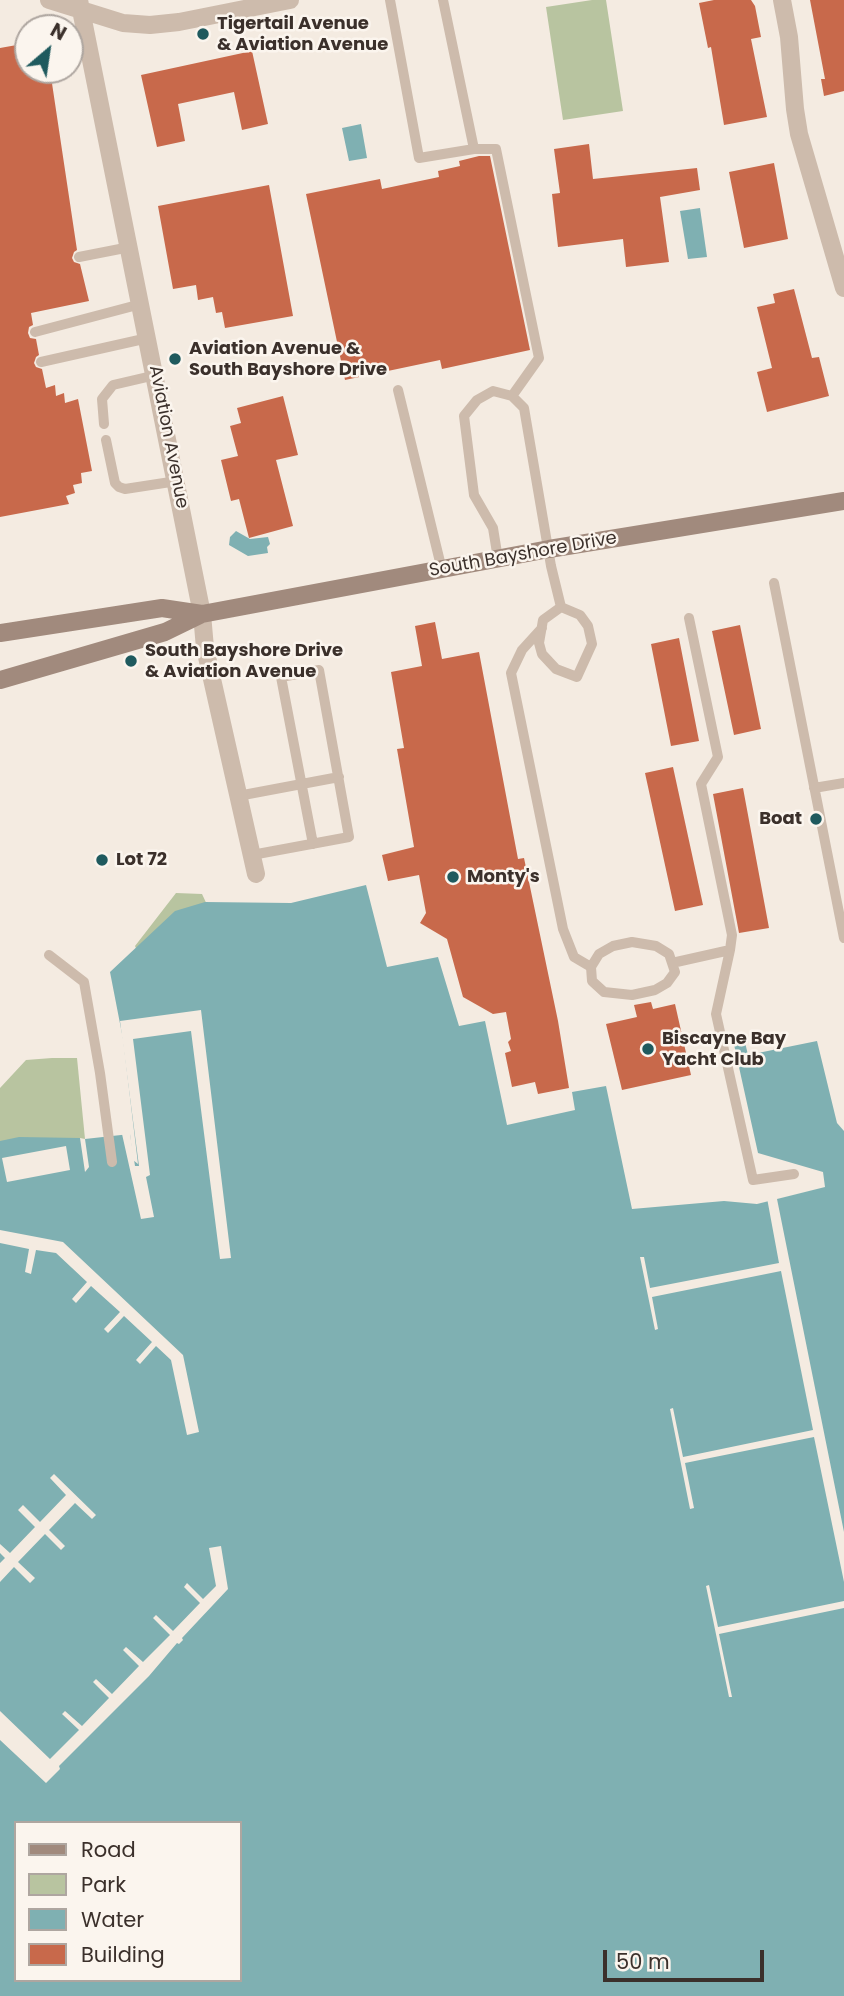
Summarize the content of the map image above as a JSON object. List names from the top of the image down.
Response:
{
  "streets": {
    "main road": ["South Bayshore Drive"],
    "street": ["Aviation Avenue"]
  },
  "crossings": [
    ["Aviation Avenue", "South Bayshore Drive"]
  ],
  "places": [
    "Tigertail Avenue & Aviation Avenue",
    "Aviation Avenue & South Bayshore Drive",
    "South Bayshore Drive & Aviation Avenue",
    "Boat",
    "Lot 72",
    "Monty's",
    "Biscayne Bay Yacht Club"
  ],
  "legend": [
    "Road",
    "Park",
    "Water",
    "Building"
  ],
  "scale_bar": "50 m",
  "north": "top right"
}
